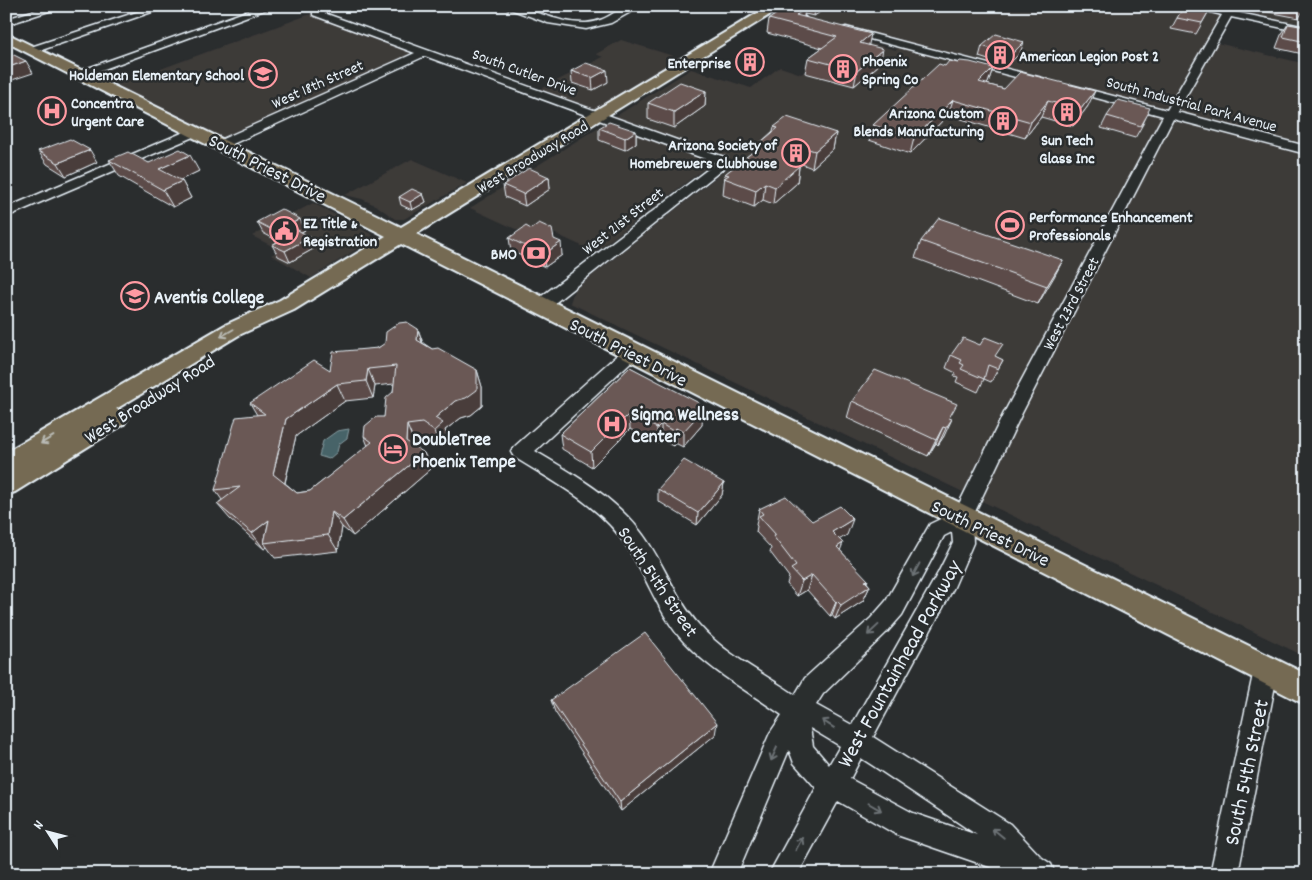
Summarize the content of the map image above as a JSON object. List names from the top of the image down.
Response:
{
  "streets": {
    "main road": ["West Broadway Road", "South Priest Drive"],
    "street": [
      "South Cutler Drive",
      "West 18th Street",
      "South Industrial Park Avenue",
      "West 21st Street",
      "West 23rd Street",
      "South 54th Street",
      "West Fountainhead Parkway"
    ]
  },
  "crossings": [
    ["South Cutler Drive", "West 18th Street"],
    ["South Cutler Drive", "West Broadway Road"],
    ["South Cutler Drive", "West 21st Street"],
    ["West 18th Street", "South Priest Drive"],
    ["South Industrial Park Avenue", "West 23rd Street"],
    ["West Broadway Road", "South Priest Drive"],
    ["South Priest Drive", "West 21st Street"],
    ["South Priest Drive", "West 23rd Street"],
    ["South Priest Drive", "South 54th Street"],
    ["South Priest Drive", "West Fountainhead Parkway"],
    ["West 23rd Street", "West Fountainhead Parkway"],
    ["South 54th Street", "West Fountainhead Parkway"]
  ],
  "places": {
    "building": [
      "American Legion Post 2",
      "Enterprise",
      "Phoenix Spring Co",
      "Sun Tech Glass Inc",
      "Arizona Custom Blends Manufacturing",
      "Arizona Society of Homebrewers Clubhouse"
    ],
    "school or university": ["Holdeman Elementary School", "Aventis College"],
    "hospital": ["Concentra Urgent Care", "Sigma Wellness Center"],
    "sports": ["Performance Enhancement Professionals"],
    "public building": ["EZ Title & Registration"],
    "bank": ["BMO"],
    "hotel": ["DoubleTree Phoenix Tempe"]
  },
  "north": "top left"
}
